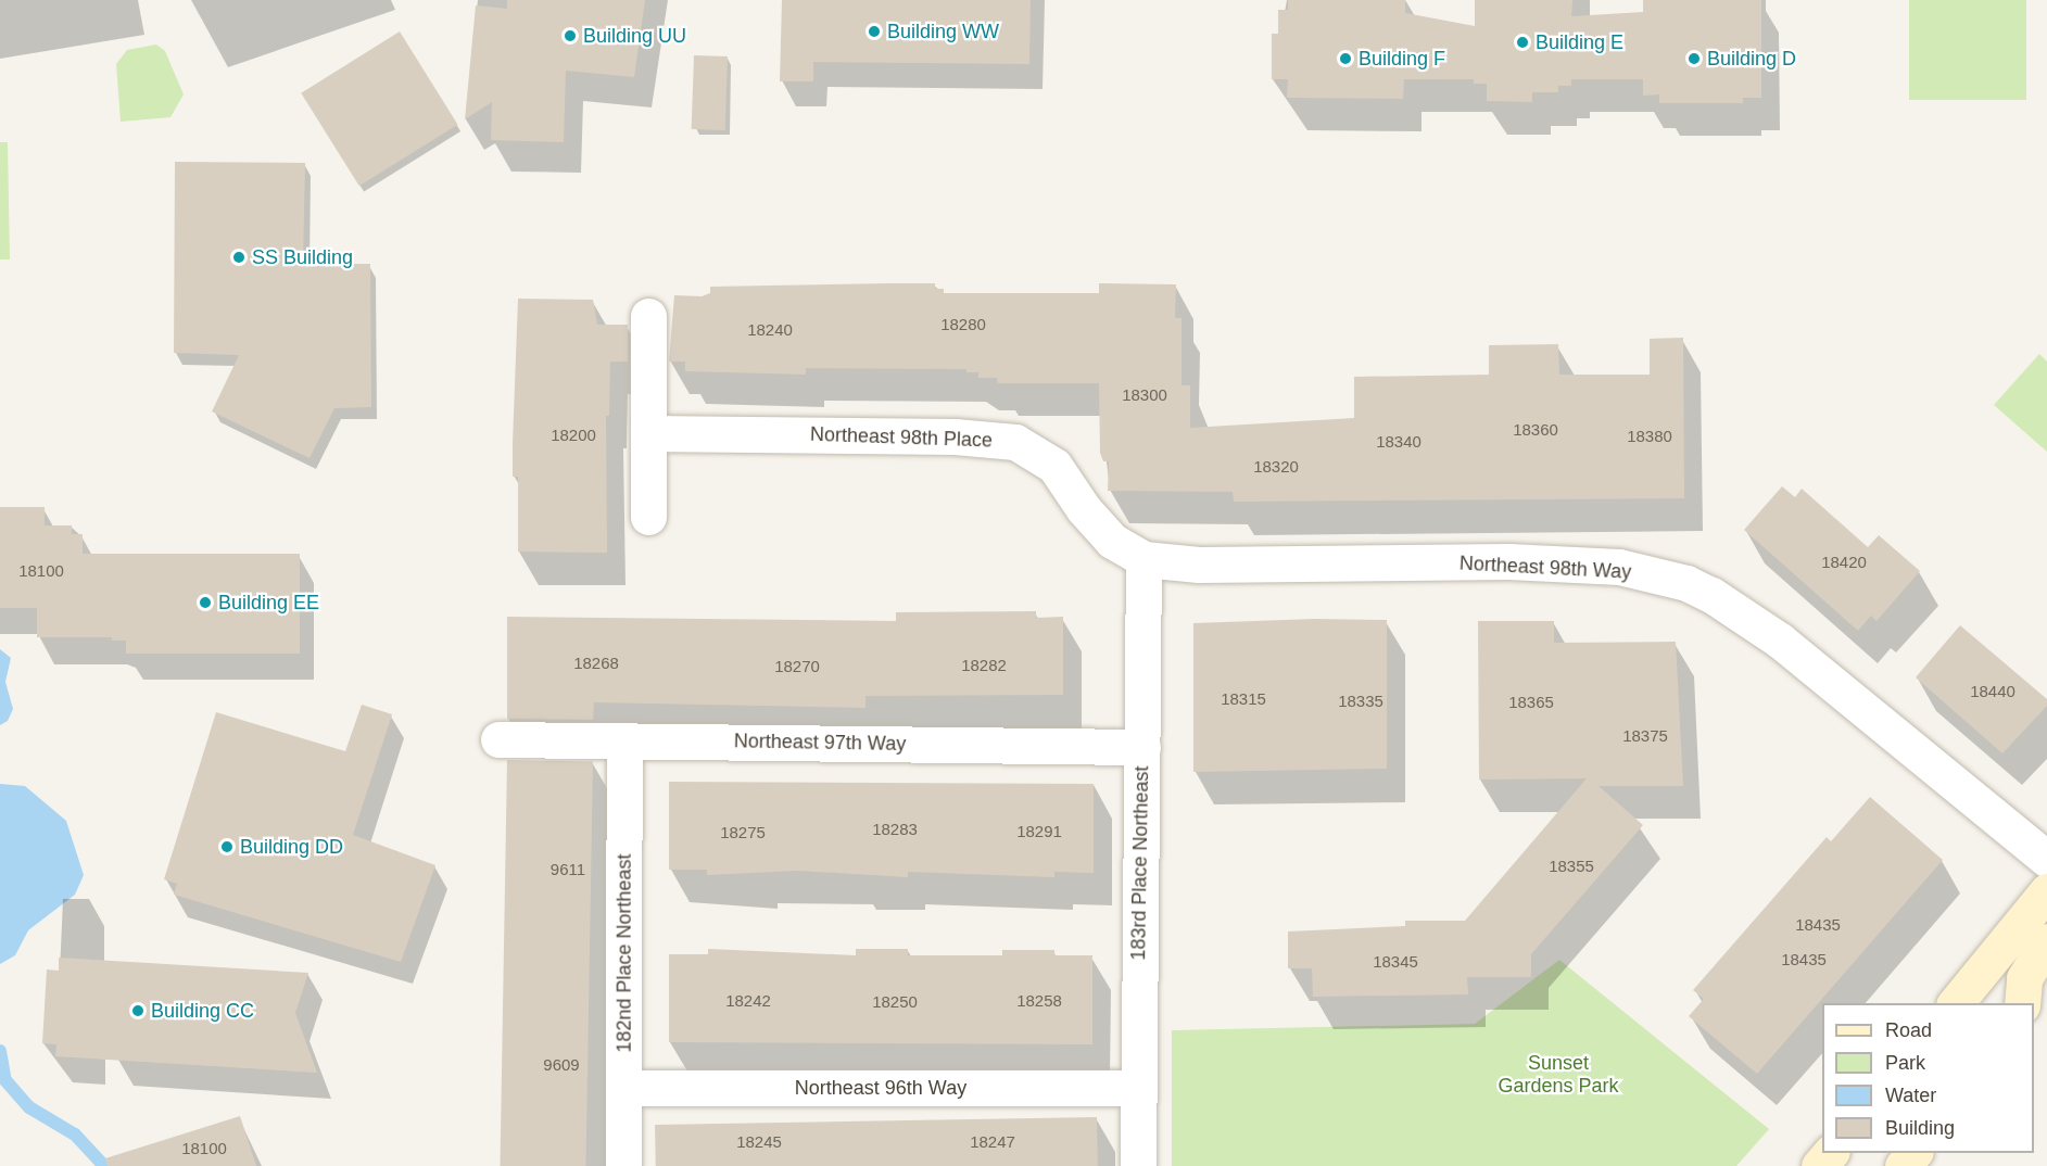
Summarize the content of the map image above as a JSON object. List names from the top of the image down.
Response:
{
  "streets": {
    "street": [
      "Northeast 98th Place",
      "Northeast 98th Way",
      "Northeast 97th Way",
      "183rd Place Northeast",
      "182nd Place Northeast",
      "Northeast 96th Way"
    ]
  },
  "crossings": [
    ["Northeast 98th Place", "Northeast 98th Way"],
    ["Northeast 98th Place", "183rd Place Northeast"],
    ["Northeast 98th Way", "183rd Place Northeast"],
    ["Northeast 97th Way", "183rd Place Northeast"],
    ["Northeast 97th Way", "182nd Place Northeast"],
    ["183rd Place Northeast", "Northeast 96th Way"],
    ["182nd Place Northeast", "Northeast 96th Way"]
  ],
  "parks": ["Sunset Gardens Park"],
  "places": [
    "Building WW",
    "Building UU",
    "Building E",
    "Building F",
    "Building D",
    "SS Building",
    "Building EE",
    "Building DD",
    "Building CC"
  ],
  "house_numbers": [
    "18280",
    "18240",
    "18300",
    "18360",
    "18200",
    "18380",
    "18340",
    "18320",
    "18420",
    "18100",
    "18268",
    "18282",
    "18270",
    "18440",
    "18315",
    "18335",
    "18365",
    "18375",
    "18283",
    "18291",
    "18275",
    "18355",
    "9611",
    "18435",
    "18435",
    "18345",
    "18242",
    "18258",
    "18250",
    "9609",
    "18245",
    "18247",
    "18100"
  ],
  "legend": [
    "Road",
    "Park",
    "Water",
    "Building"
  ]
}
